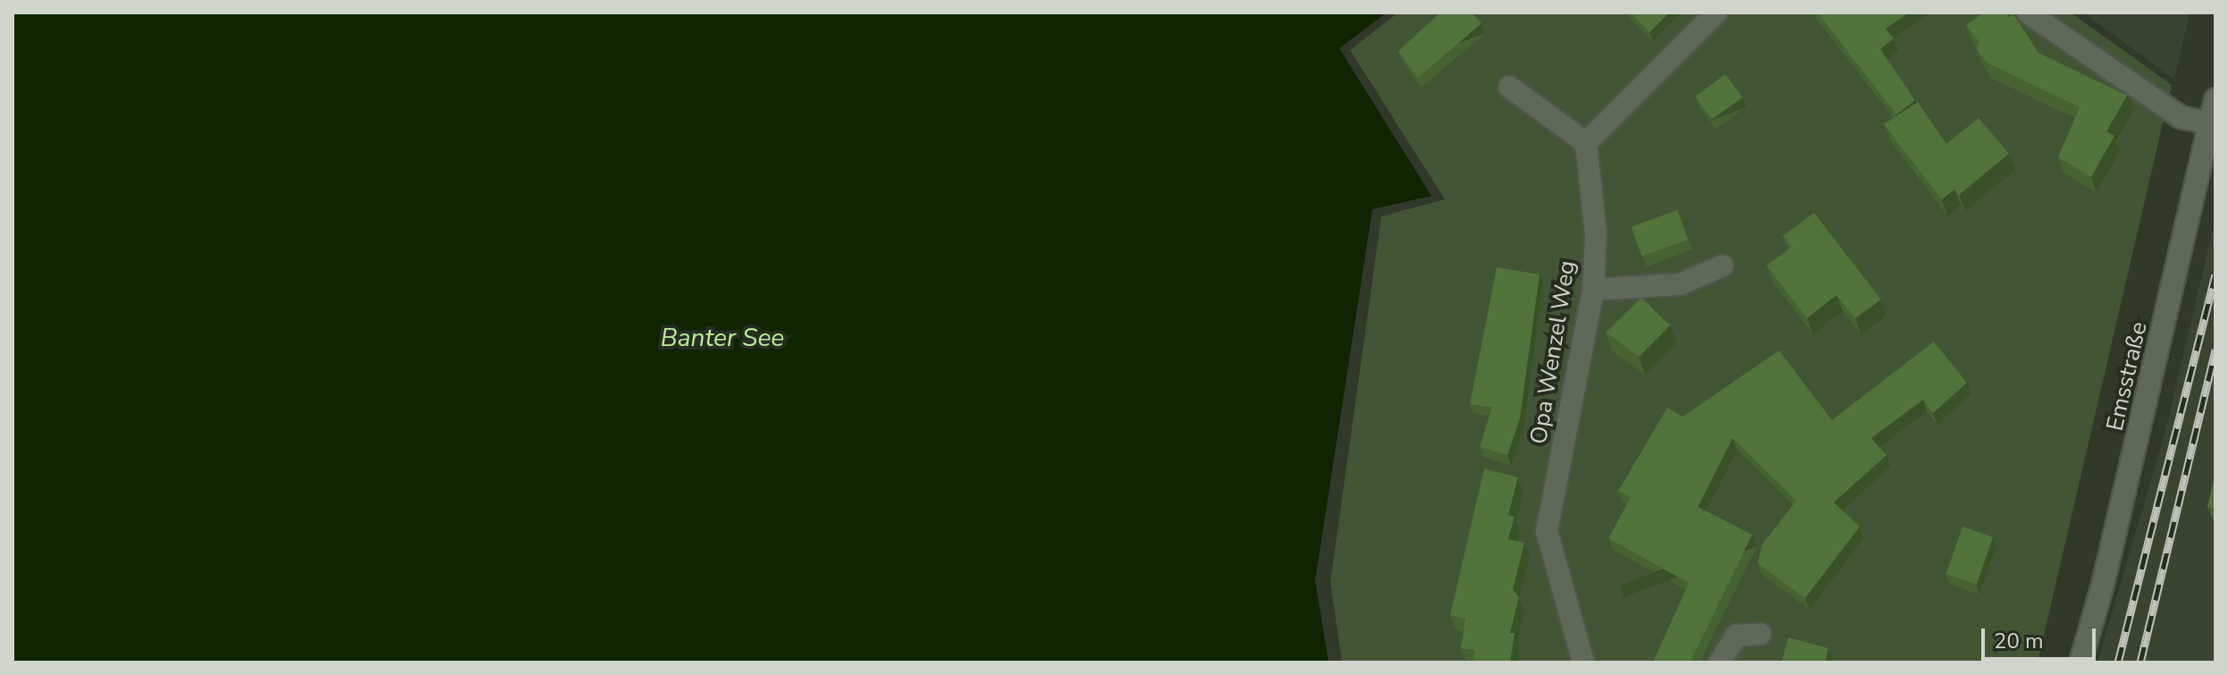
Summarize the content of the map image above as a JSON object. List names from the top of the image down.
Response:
{
  "streets": {
    "street": ["Opa Wenzel Weg", "Emsstraße"]
  },
  "water": ["Banter See"],
  "scale_bar": "20 m"
}
